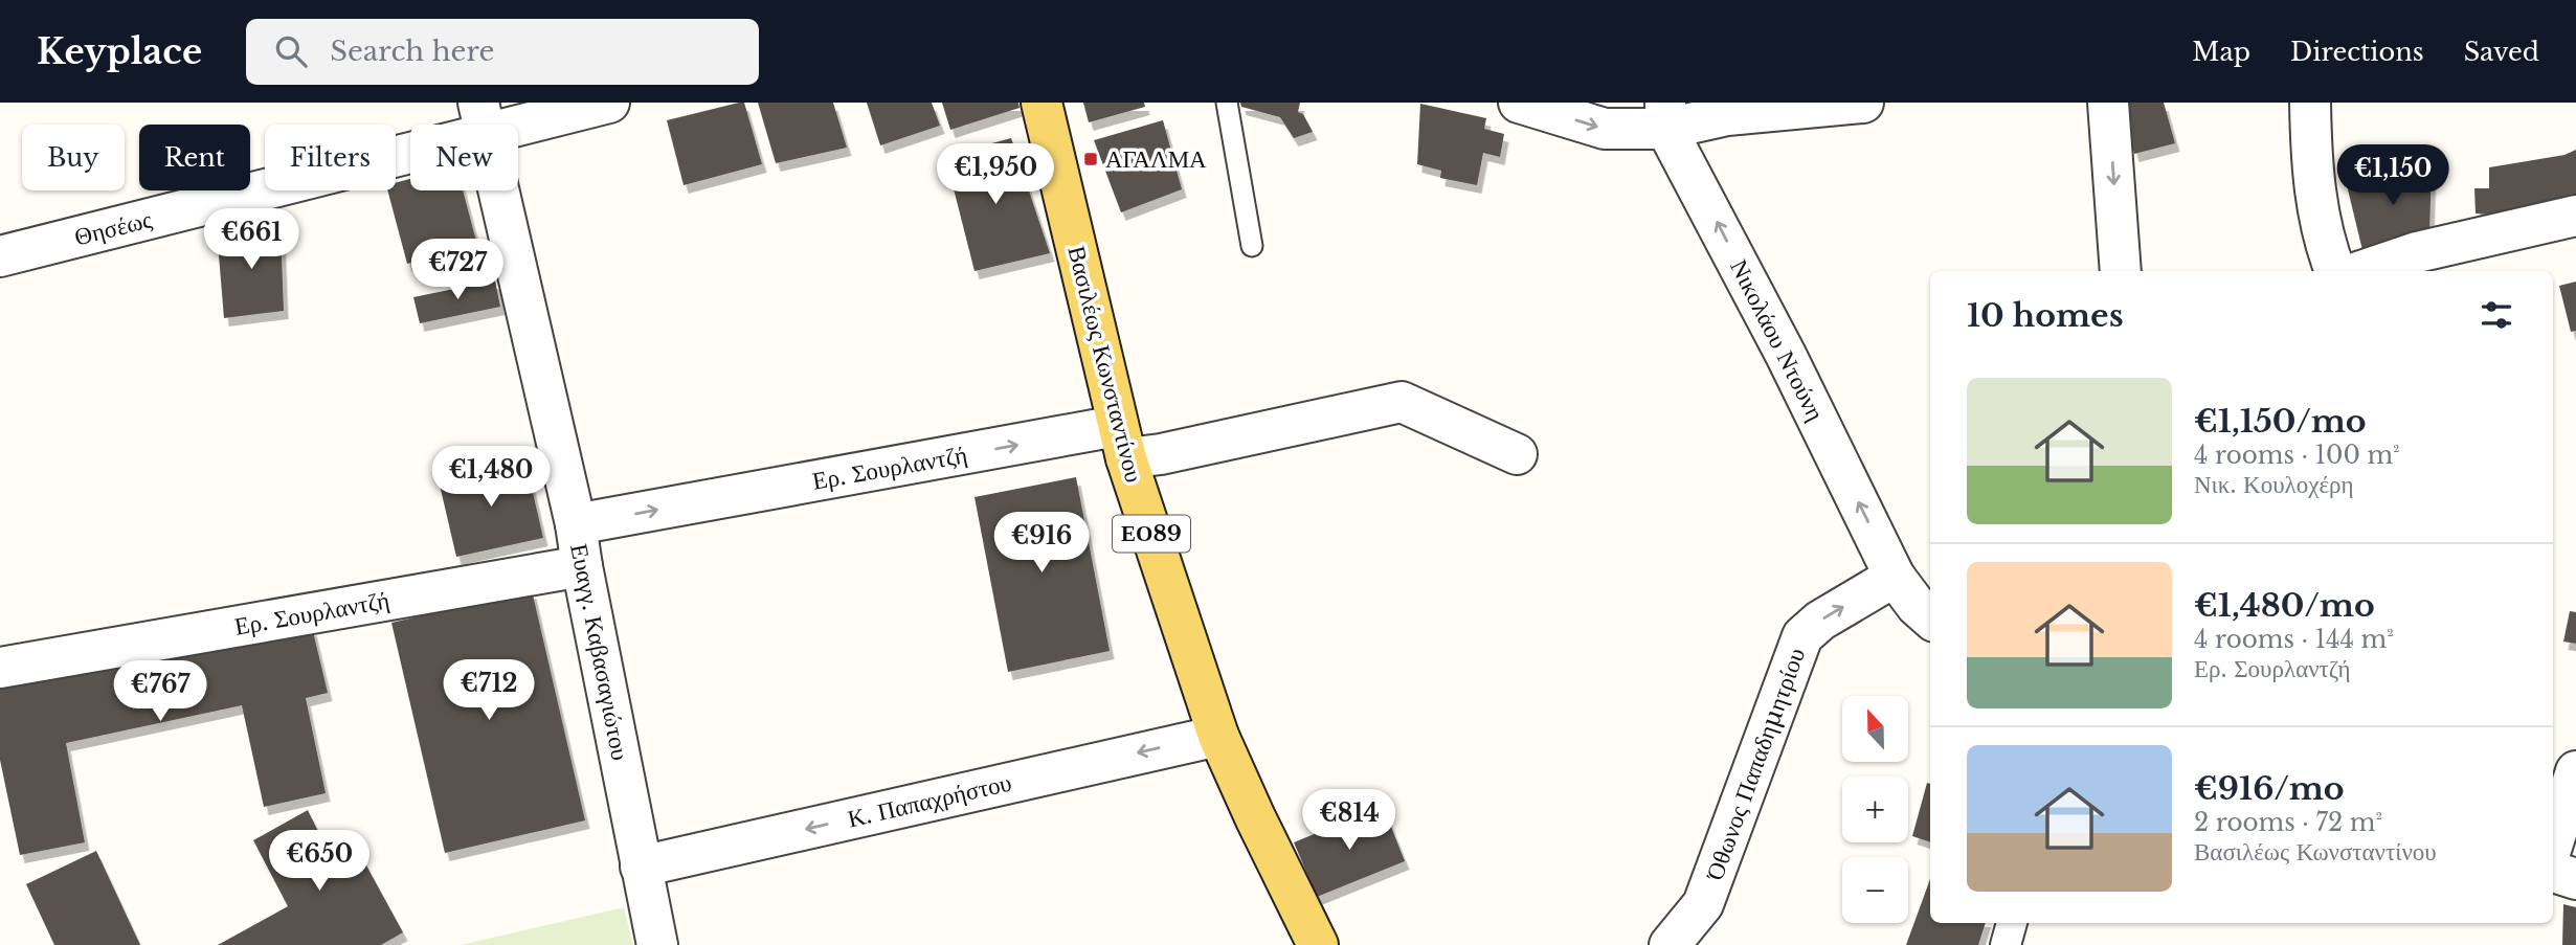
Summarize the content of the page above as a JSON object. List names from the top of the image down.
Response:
{
  "streets": {
    "main road": ["Βασιλέως Κωνσταντίνου", "ΕΟ89"],
    "street": [
      "Θησέως",
      "Νικολάου Ντούνη",
      "Ερ. Σουρλαντζή",
      "Ευαγγ. Καβασαγιώτου",
      "Όθωνος Παπαδημητρίου",
      "Κ. Παπαχρήστου"
    ]
  },
  "crossings": [
    ["Θησέως", "Ευαγγ. Καβασαγιώτου"],
    ["Νικολάου Ντούνη", "Όθωνος Παπαδημητρίου"],
    ["Βασιλέως Κωνσταντίνου", "Ερ. Σουρλαντζή"],
    ["Βασιλέως Κωνσταντίνου", "Κ. Παπαχρήστου"],
    ["Ερ. Σουρλαντζή", "Ευαγγ. Καβασαγιώτου"],
    ["Ευαγγ. Καβασαγιώτου", "Κ. Παπαχρήστου"]
  ],
  "one_way": [
    "Νικολάου Ντούνη",
    "Ερ. Σουρλαντζή",
    "Όθωνος Παπαδημητρίου",
    "Κ. Παπαχρήστου"
  ],
  "places": {
    "transit": ["ΑΓΑΛΜΑ"]
  },
  "north": "top",
  "page": {
    "header": "Keyplace",
    "search": "Search here",
    "nav": ["Map", "Directions", "Saved"],
    "chip": [
      "Buy",
      "Rent",
      "Filters",
      "New"
    ],
    "price": [
      "€1,950",
      "€1,150",
      "€661",
      "€727",
      "€1,480",
      "€916",
      "€712",
      "€767",
      "€814",
      "€650"
    ],
    "heading": "10 homes",
    "list": [
      {
        "name": "€1,150/mo",
        "note": "4 rooms · 100 m² · Νικ. Κουλοχέρη"
      },
      {
        "name": "€1,480/mo",
        "note": "4 rooms · 144 m² · Ερ. Σουρλαντζή"
      },
      {
        "name": "€916/mo",
        "note": "2 rooms · 72 m² · Βασιλέως Κωνσταντίνου"
      }
    ],
    "map_buttons": ["+", "−"]
  }
}
